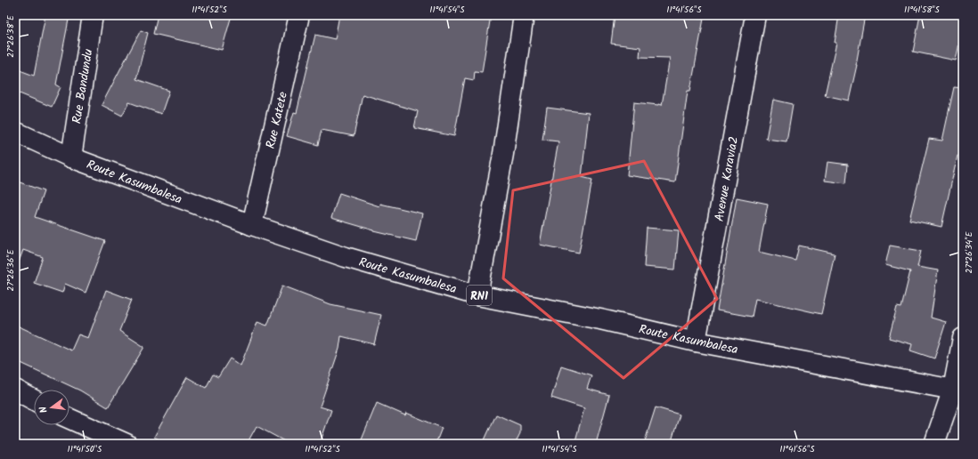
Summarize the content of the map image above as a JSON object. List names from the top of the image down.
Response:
{
  "streets": {
    "main road": [
      "Rue Bandundu",
      "Rue Katete",
      "Avenue Karavia2",
      "Route Kasumbalesa",
      "RN1"
    ]
  },
  "crossings": [
    ["Rue Bandundu", "Route Kasumbalesa"],
    ["Rue Katete", "Route Kasumbalesa"],
    ["Avenue Karavia2", "Route Kasumbalesa"]
  ],
  "north": "left",
  "coordinates": [
    "11°41'52\"S",
    "11°41'54\"S",
    "11°41'56\"S",
    "11°41'58\"S",
    "27°26'38\"E",
    "27°26'34\"E",
    "27°26'36\"E",
    "11°41'50\"S"
  ]
}
